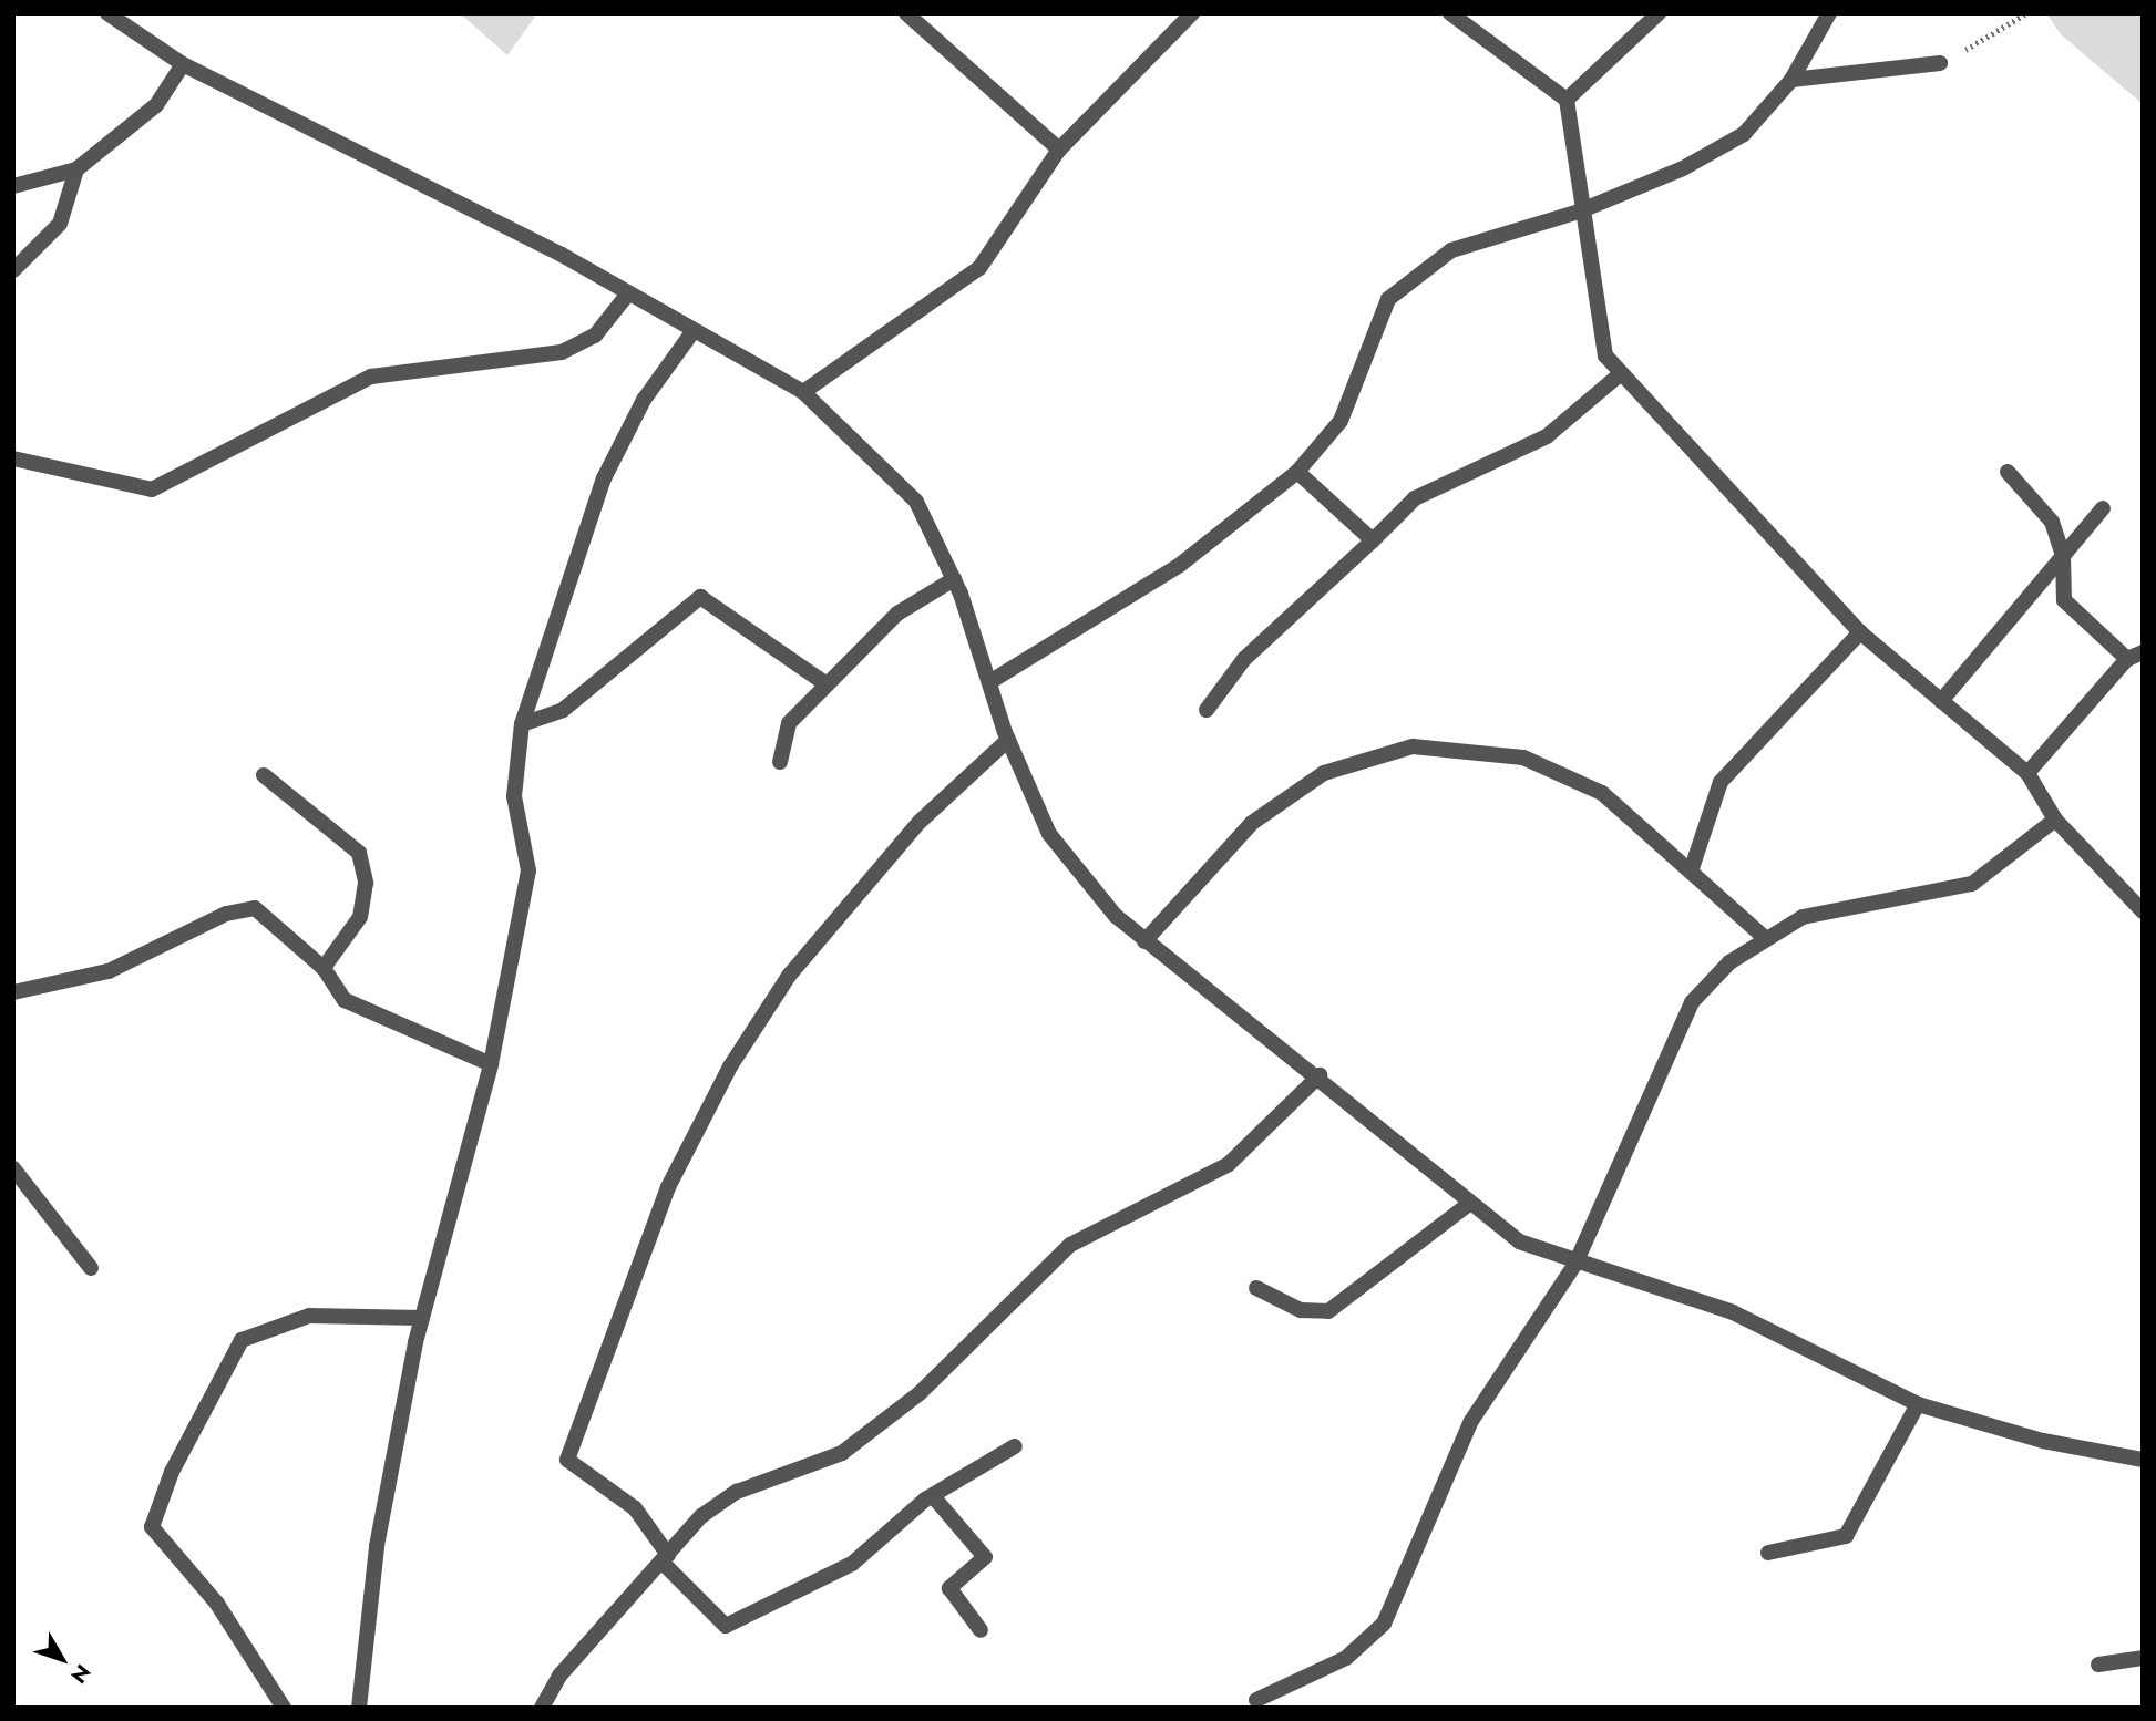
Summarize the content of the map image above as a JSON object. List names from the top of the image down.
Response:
{
  "north": "bottom right"
}
